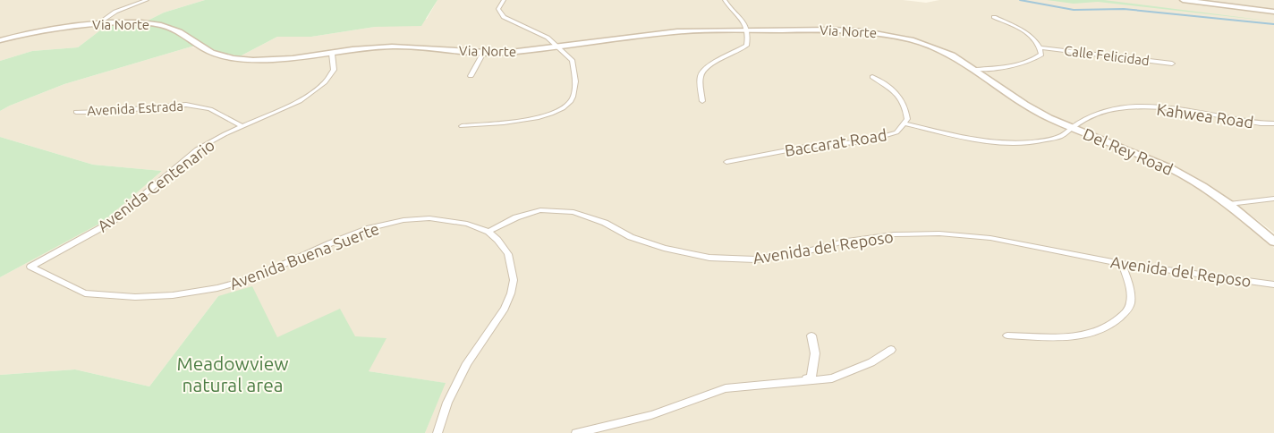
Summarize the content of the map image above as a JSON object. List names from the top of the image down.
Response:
{
  "streets": {
    "street": [
      "Via Norte",
      "Calle Felicidad",
      "Avenida Estrada",
      "Kahwea Road",
      "Baccarat Road",
      "Del Rey Road",
      "Avenida Centenario",
      "Avenida del Reposo",
      "Avenida Buena Suerte"
    ]
  },
  "crossings": [
    ["Via Norte", "Del Rey Road"],
    ["Via Norte", "Avenida Centenario"],
    ["Avenida Estrada", "Avenida Centenario"],
    ["Kahwea Road", "Baccarat Road"],
    ["Kahwea Road", "Del Rey Road"],
    ["Avenida Centenario", "Avenida Buena Suerte"],
    ["Avenida del Reposo", "Avenida Buena Suerte"]
  ],
  "parks": ["Meadowview natural area"]
}
